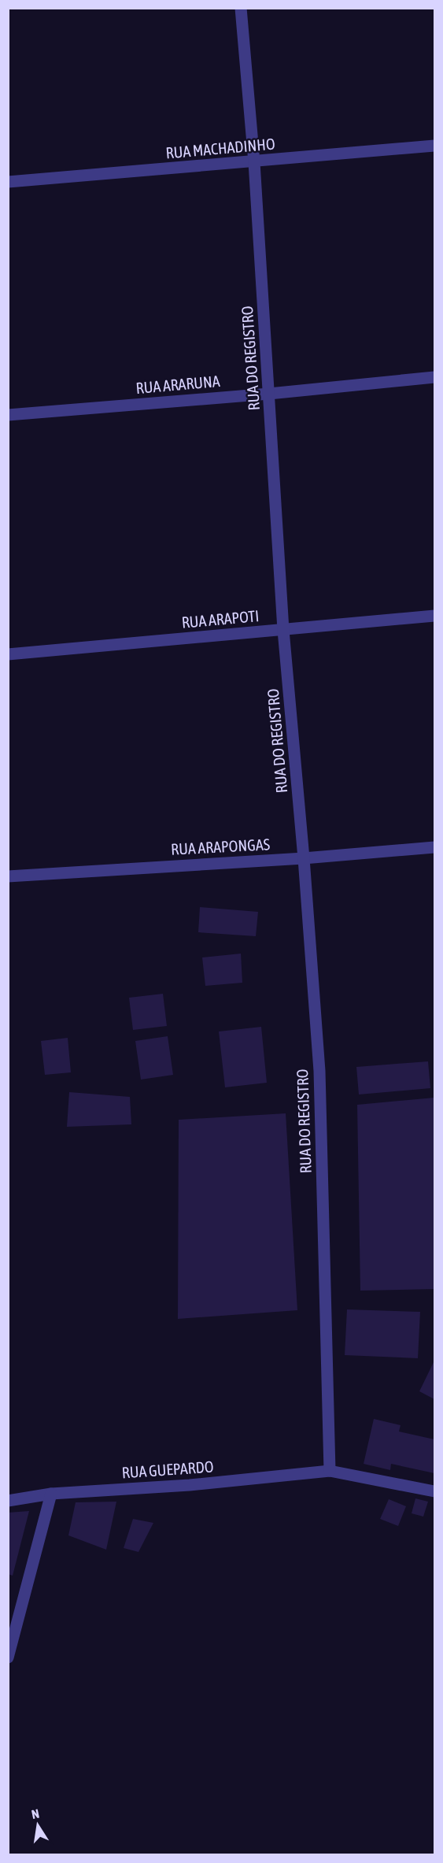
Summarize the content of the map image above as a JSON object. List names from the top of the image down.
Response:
{
  "streets": {
    "street": [
      "RUA MACHADINHO",
      "RUA DO REGISTRO",
      "RUA ARARUNA",
      "RUA ARAPOTI",
      "RUA ARAPONGAS",
      "RUA GUEPARDO"
    ]
  },
  "crossings": [
    ["RUA MACHADINHO", "RUA DO REGISTRO"],
    ["RUA DO REGISTRO", "RUA ARARUNA"],
    ["RUA DO REGISTRO", "RUA ARAPOTI"],
    ["RUA DO REGISTRO", "RUA ARAPONGAS"],
    ["RUA DO REGISTRO", "RUA GUEPARDO"]
  ],
  "north": "top"
}
